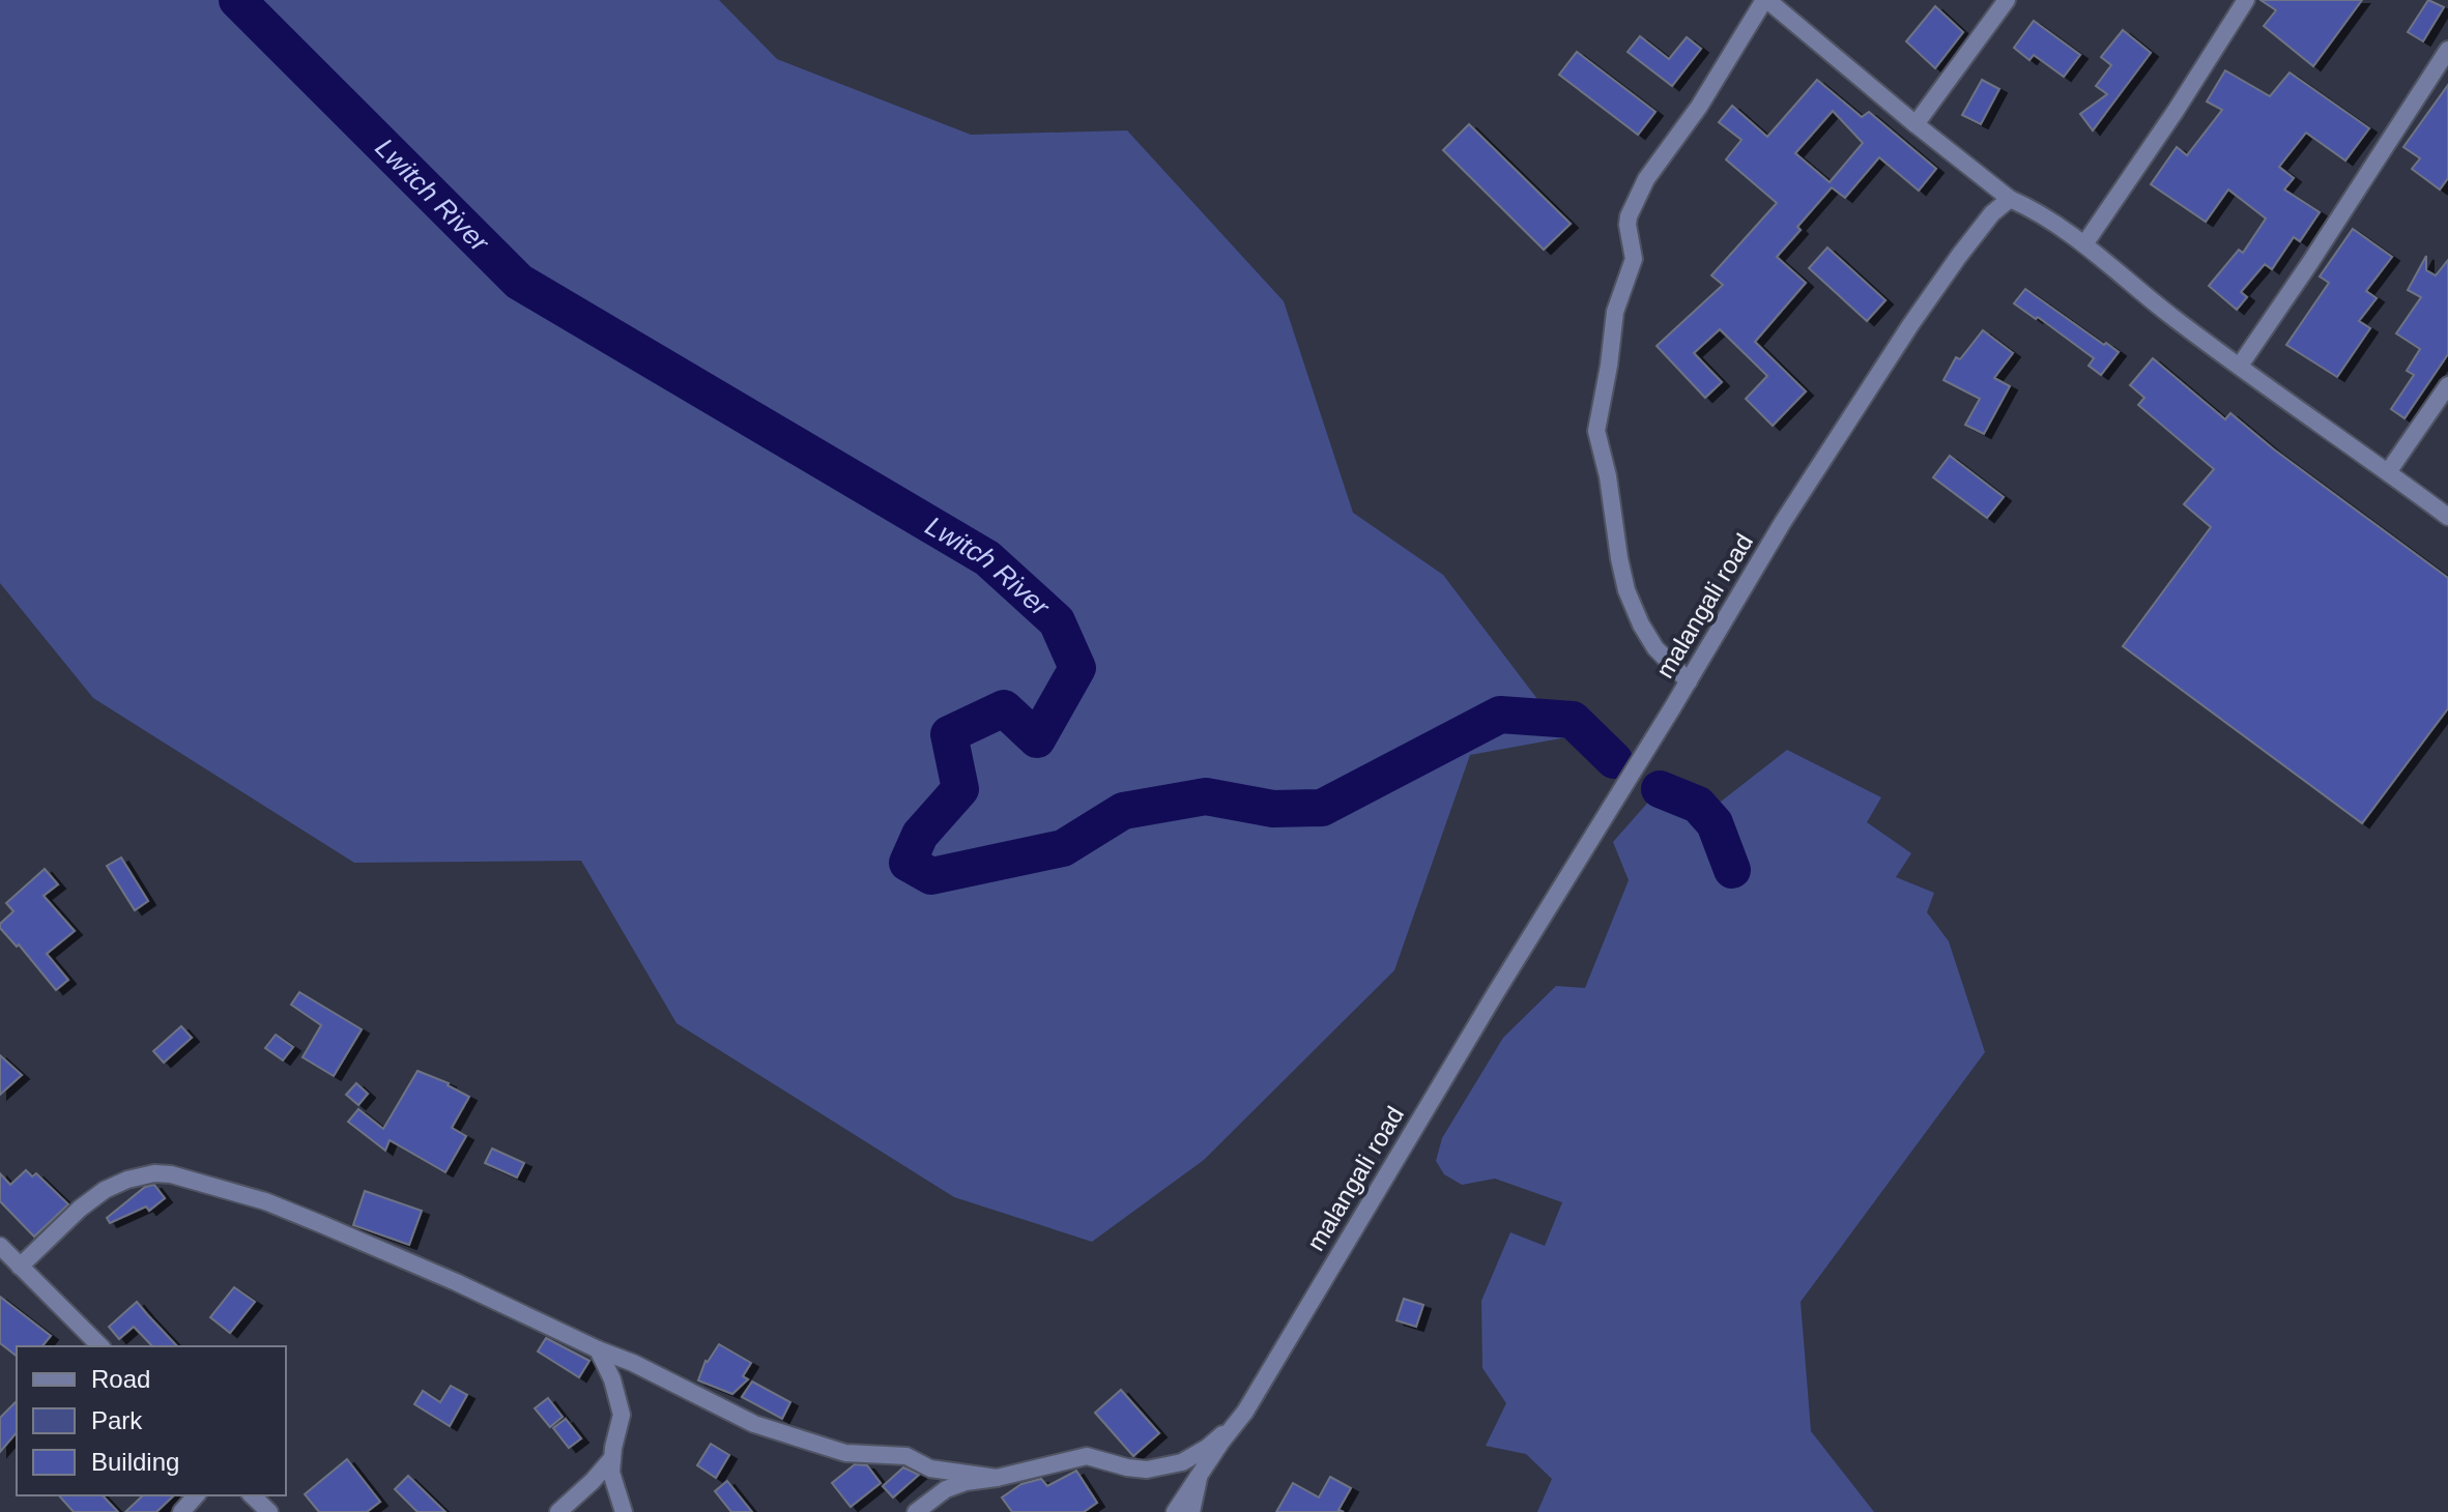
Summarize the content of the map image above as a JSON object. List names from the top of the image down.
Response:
{
  "streets": {
    "street": ["malangali road"]
  },
  "water": ["Lwitch River"],
  "legend": ["Road", "Park", "Building"]
}
